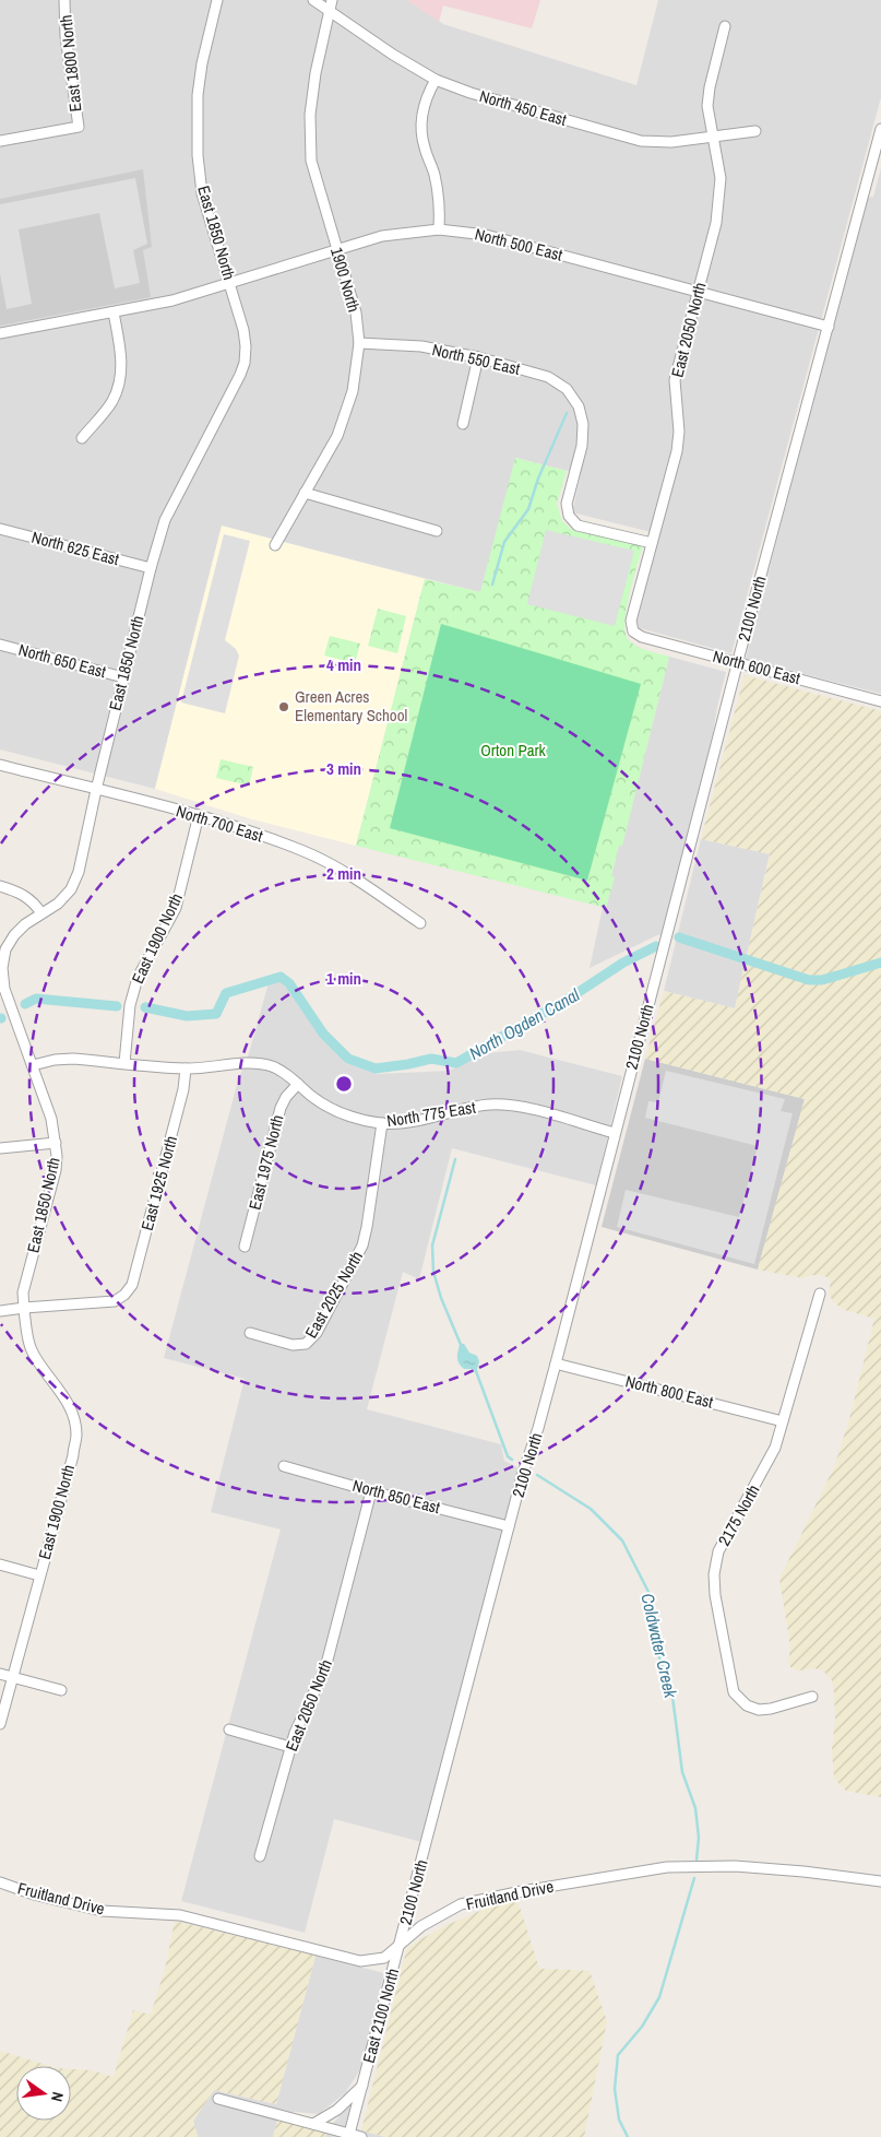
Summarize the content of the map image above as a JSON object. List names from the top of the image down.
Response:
{
  "streets": {
    "street": [
      "East 1800 North",
      "North 450 East",
      "East 1850 North",
      "North 500 East",
      "1900 North",
      "East 2050 North",
      "North 550 East",
      "North 625 East",
      "2100 North",
      "North 650 East",
      "North 600 East",
      "North 700 East",
      "East 1900 North",
      "North 775 East",
      "East 1975 North",
      "East 1925 North",
      "East 2025 North",
      "North 800 East",
      "North 850 East",
      "2175 North",
      "Fruitland Drive",
      "East 2100 North"
    ]
  },
  "crossings": [
    ["North 450 East", "1900 North"],
    ["North 450 East", "East 2050 North"],
    ["East 1850 North", "North 500 East"],
    ["East 1850 North", "North 625 East"],
    ["East 1850 North", "North 650 East"],
    ["East 1850 North", "North 700 East"],
    ["East 1850 North", "East 1900 North"],
    ["East 1850 North", "North 775 East"],
    ["East 1850 North", "East 1925 North"],
    ["North 500 East", "1900 North"],
    ["North 500 East", "East 2050 North"],
    ["North 500 East", "2100 North"],
    ["1900 North", "North 550 East"],
    ["East 2050 North", "North 550 East"],
    ["East 2050 North", "North 600 East"],
    ["East 2050 North", "North 850 East"],
    ["2100 North", "North 600 East"],
    ["2100 North", "North 775 East"],
    ["2100 North", "North 800 East"],
    ["2100 North", "North 850 East"],
    ["2100 North", "Fruitland Drive"],
    ["2100 North", "East 2100 North"],
    ["North 700 East", "East 1900 North"],
    ["East 1900 North", "North 775 East"],
    ["East 1900 North", "East 1925 North"],
    ["North 775 East", "East 1975 North"],
    ["North 775 East", "East 1925 North"],
    ["North 775 East", "East 2025 North"],
    ["North 800 East", "2175 North"],
    ["Fruitland Drive", "East 2100 North"]
  ],
  "water": ["North Ogden Canal", "Coldwater Creek"],
  "parks": ["Orton Park"],
  "places": ["Green Acres Elementary School"],
  "north": "right",
  "rings": [
    "4 min",
    "3 min",
    "2 min",
    "1 min"
  ]
}
